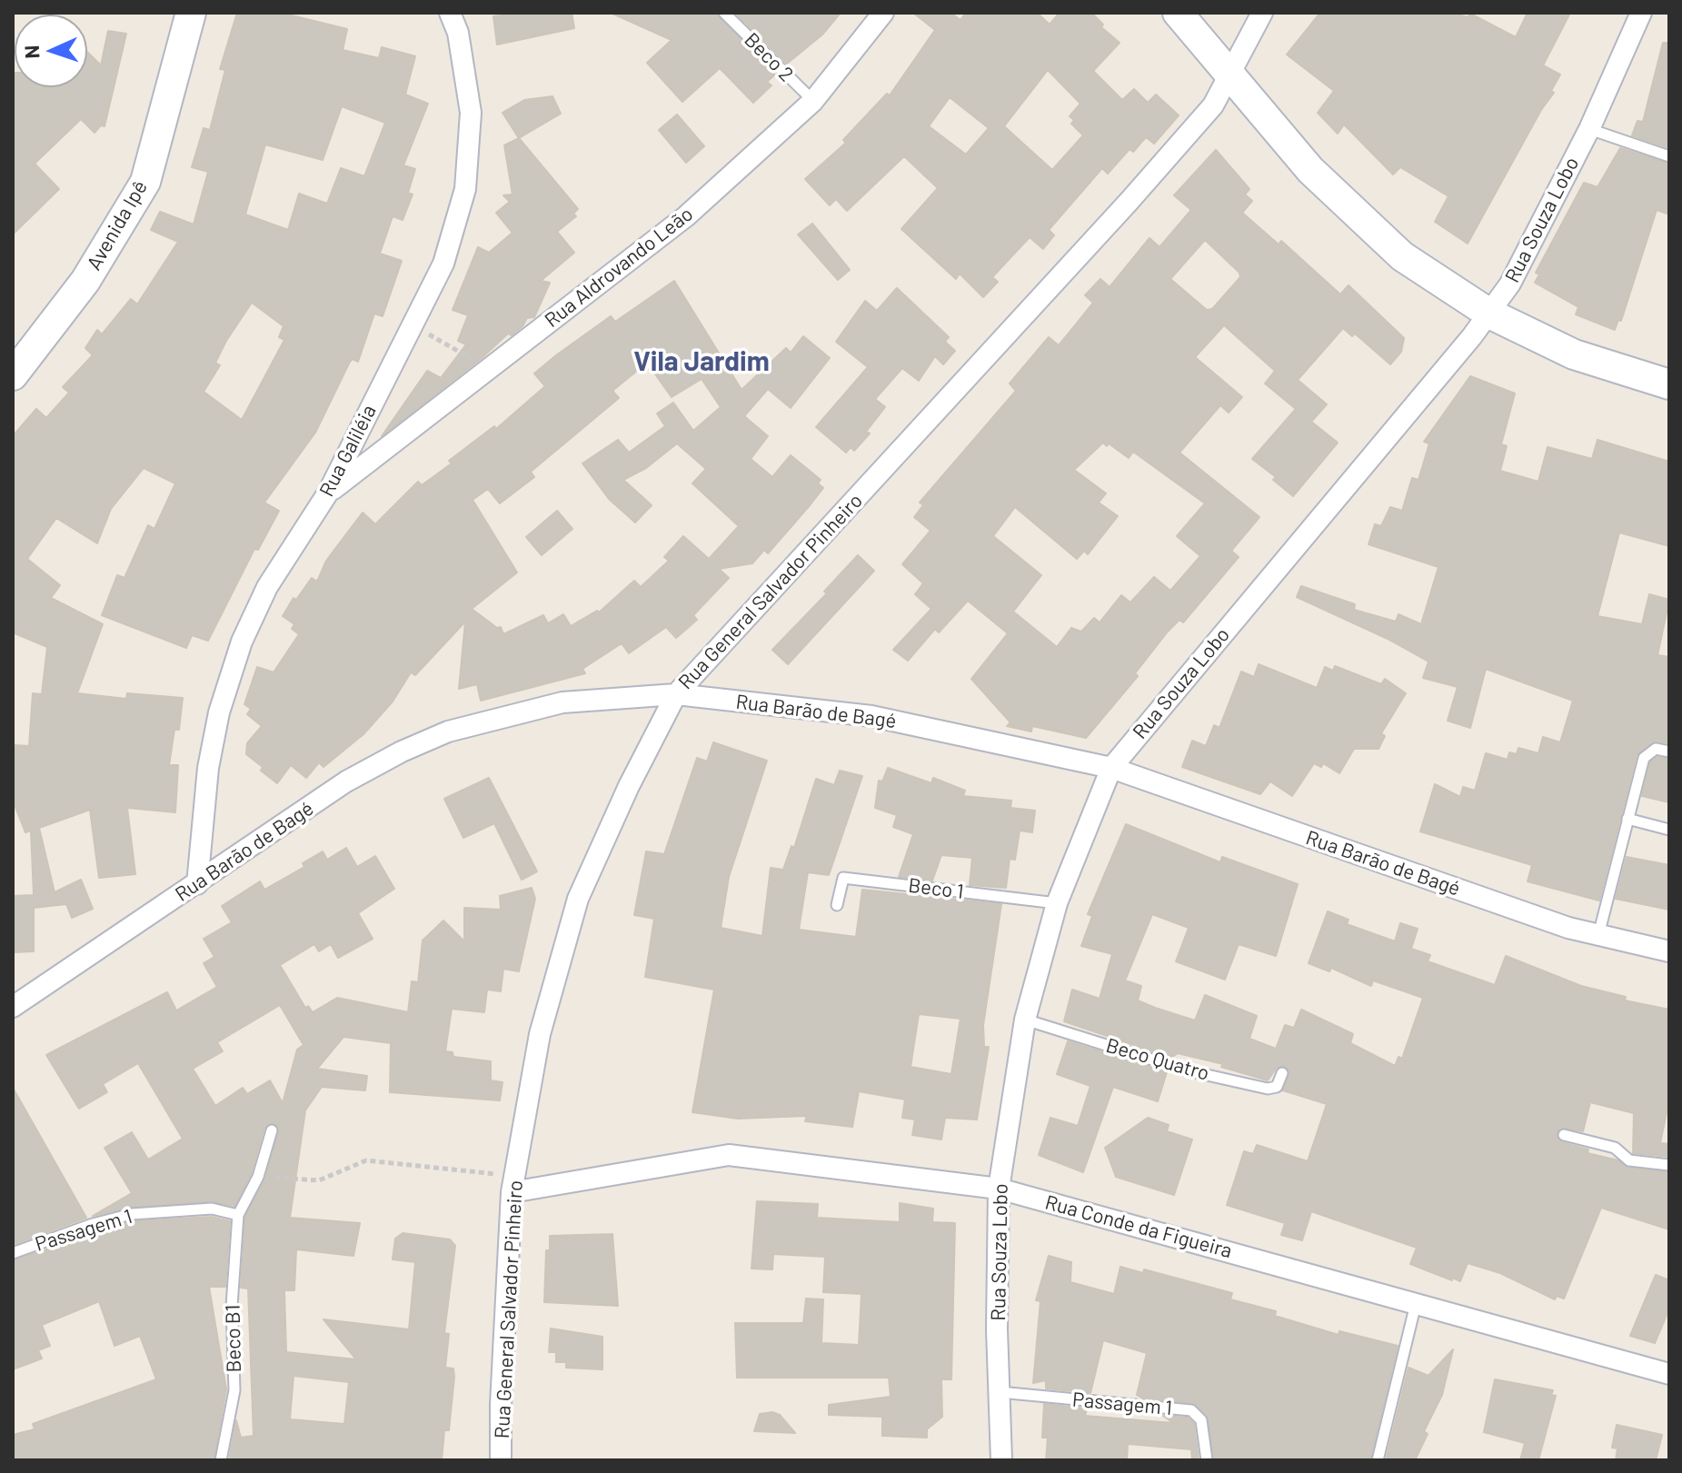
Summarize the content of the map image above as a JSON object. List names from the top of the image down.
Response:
{
  "streets": {
    "main road": ["Avenida Ipê"],
    "street": [
      "Rua Souza Lobo",
      "Rua Aldrovando Leão",
      "Rua Galiléia",
      "Rua General Salvador Pinheiro",
      "Rua Barão de Bagé",
      "Rua Conde da Figueira"
    ],
    "lane": [
      "Beco 2",
      "Beco 1",
      "Beco Quatro",
      "Passagem 1",
      "Beco B1"
    ]
  },
  "crossings": [
    ["Beco 2", "Rua Aldrovando Leão"],
    ["Rua Souza Lobo", "Rua Barão de Bagé"],
    ["Rua Souza Lobo", "Beco 1"],
    ["Rua Souza Lobo", "Beco Quatro"],
    ["Rua Souza Lobo", "Rua Conde da Figueira"],
    ["Rua Souza Lobo", "Passagem 1"],
    ["Rua Aldrovando Leão", "Rua Galiléia"],
    ["Rua Galiléia", "Rua Barão de Bagé"],
    ["Rua General Salvador Pinheiro", "Rua Barão de Bagé"],
    ["Rua General Salvador Pinheiro", "Rua Conde da Figueira"],
    ["Passagem 1", "Beco B1"]
  ],
  "districts": ["Vila Jardim"],
  "north": "left"
}
